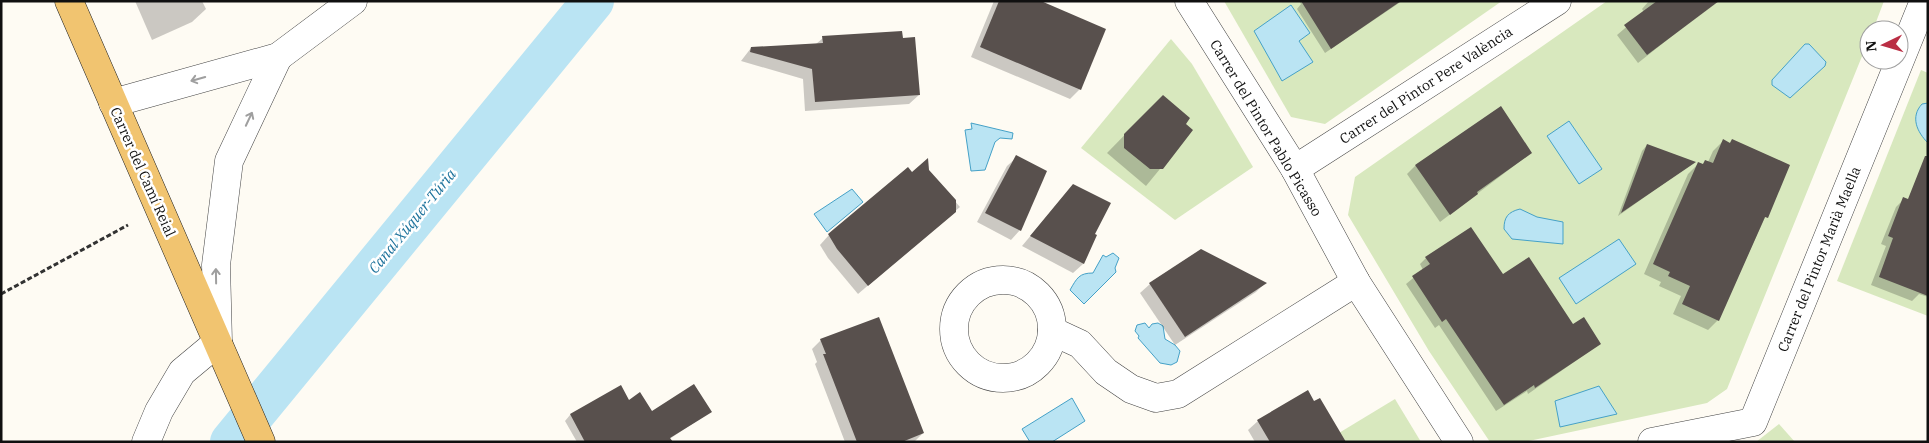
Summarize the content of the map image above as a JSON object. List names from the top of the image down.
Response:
{
  "streets": {
    "main road": ["Carrer del Camí Reial"],
    "street": ["Carrer del Pintor Pere València", "Carrer del Pintor Pablo Picasso", "Carrer del Pintor Marià Maella"]
  },
  "crossings": [
    ["Carrer del Pintor Pere València", "Carrer del Pintor Pablo Picasso"]
  ],
  "water": ["Canal Xúquer-Túria"],
  "north": "left"
}
